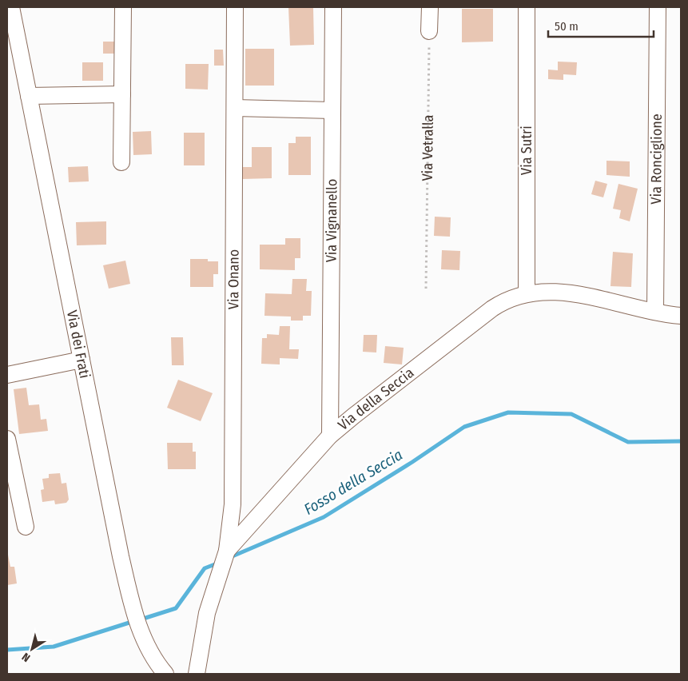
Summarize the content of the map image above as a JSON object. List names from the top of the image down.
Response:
{
  "streets": {
    "street": [
      "Via Sutri",
      "Via Ronciglione",
      "Via Vignanello",
      "Via Onano",
      "Via dei Frati",
      "Via della Seccia"
    ],
    "path": ["Via Vetralla"]
  },
  "crossings": [
    ["Via Sutri", "Via della Seccia"],
    ["Via Ronciglione", "Via della Seccia"],
    ["Via Vignanello", "Via della Seccia"],
    ["Via Onano", "Via della Seccia"]
  ],
  "water": ["Fosso della Seccia"],
  "scale_bar": "50 m",
  "north": "bottom left"
}
